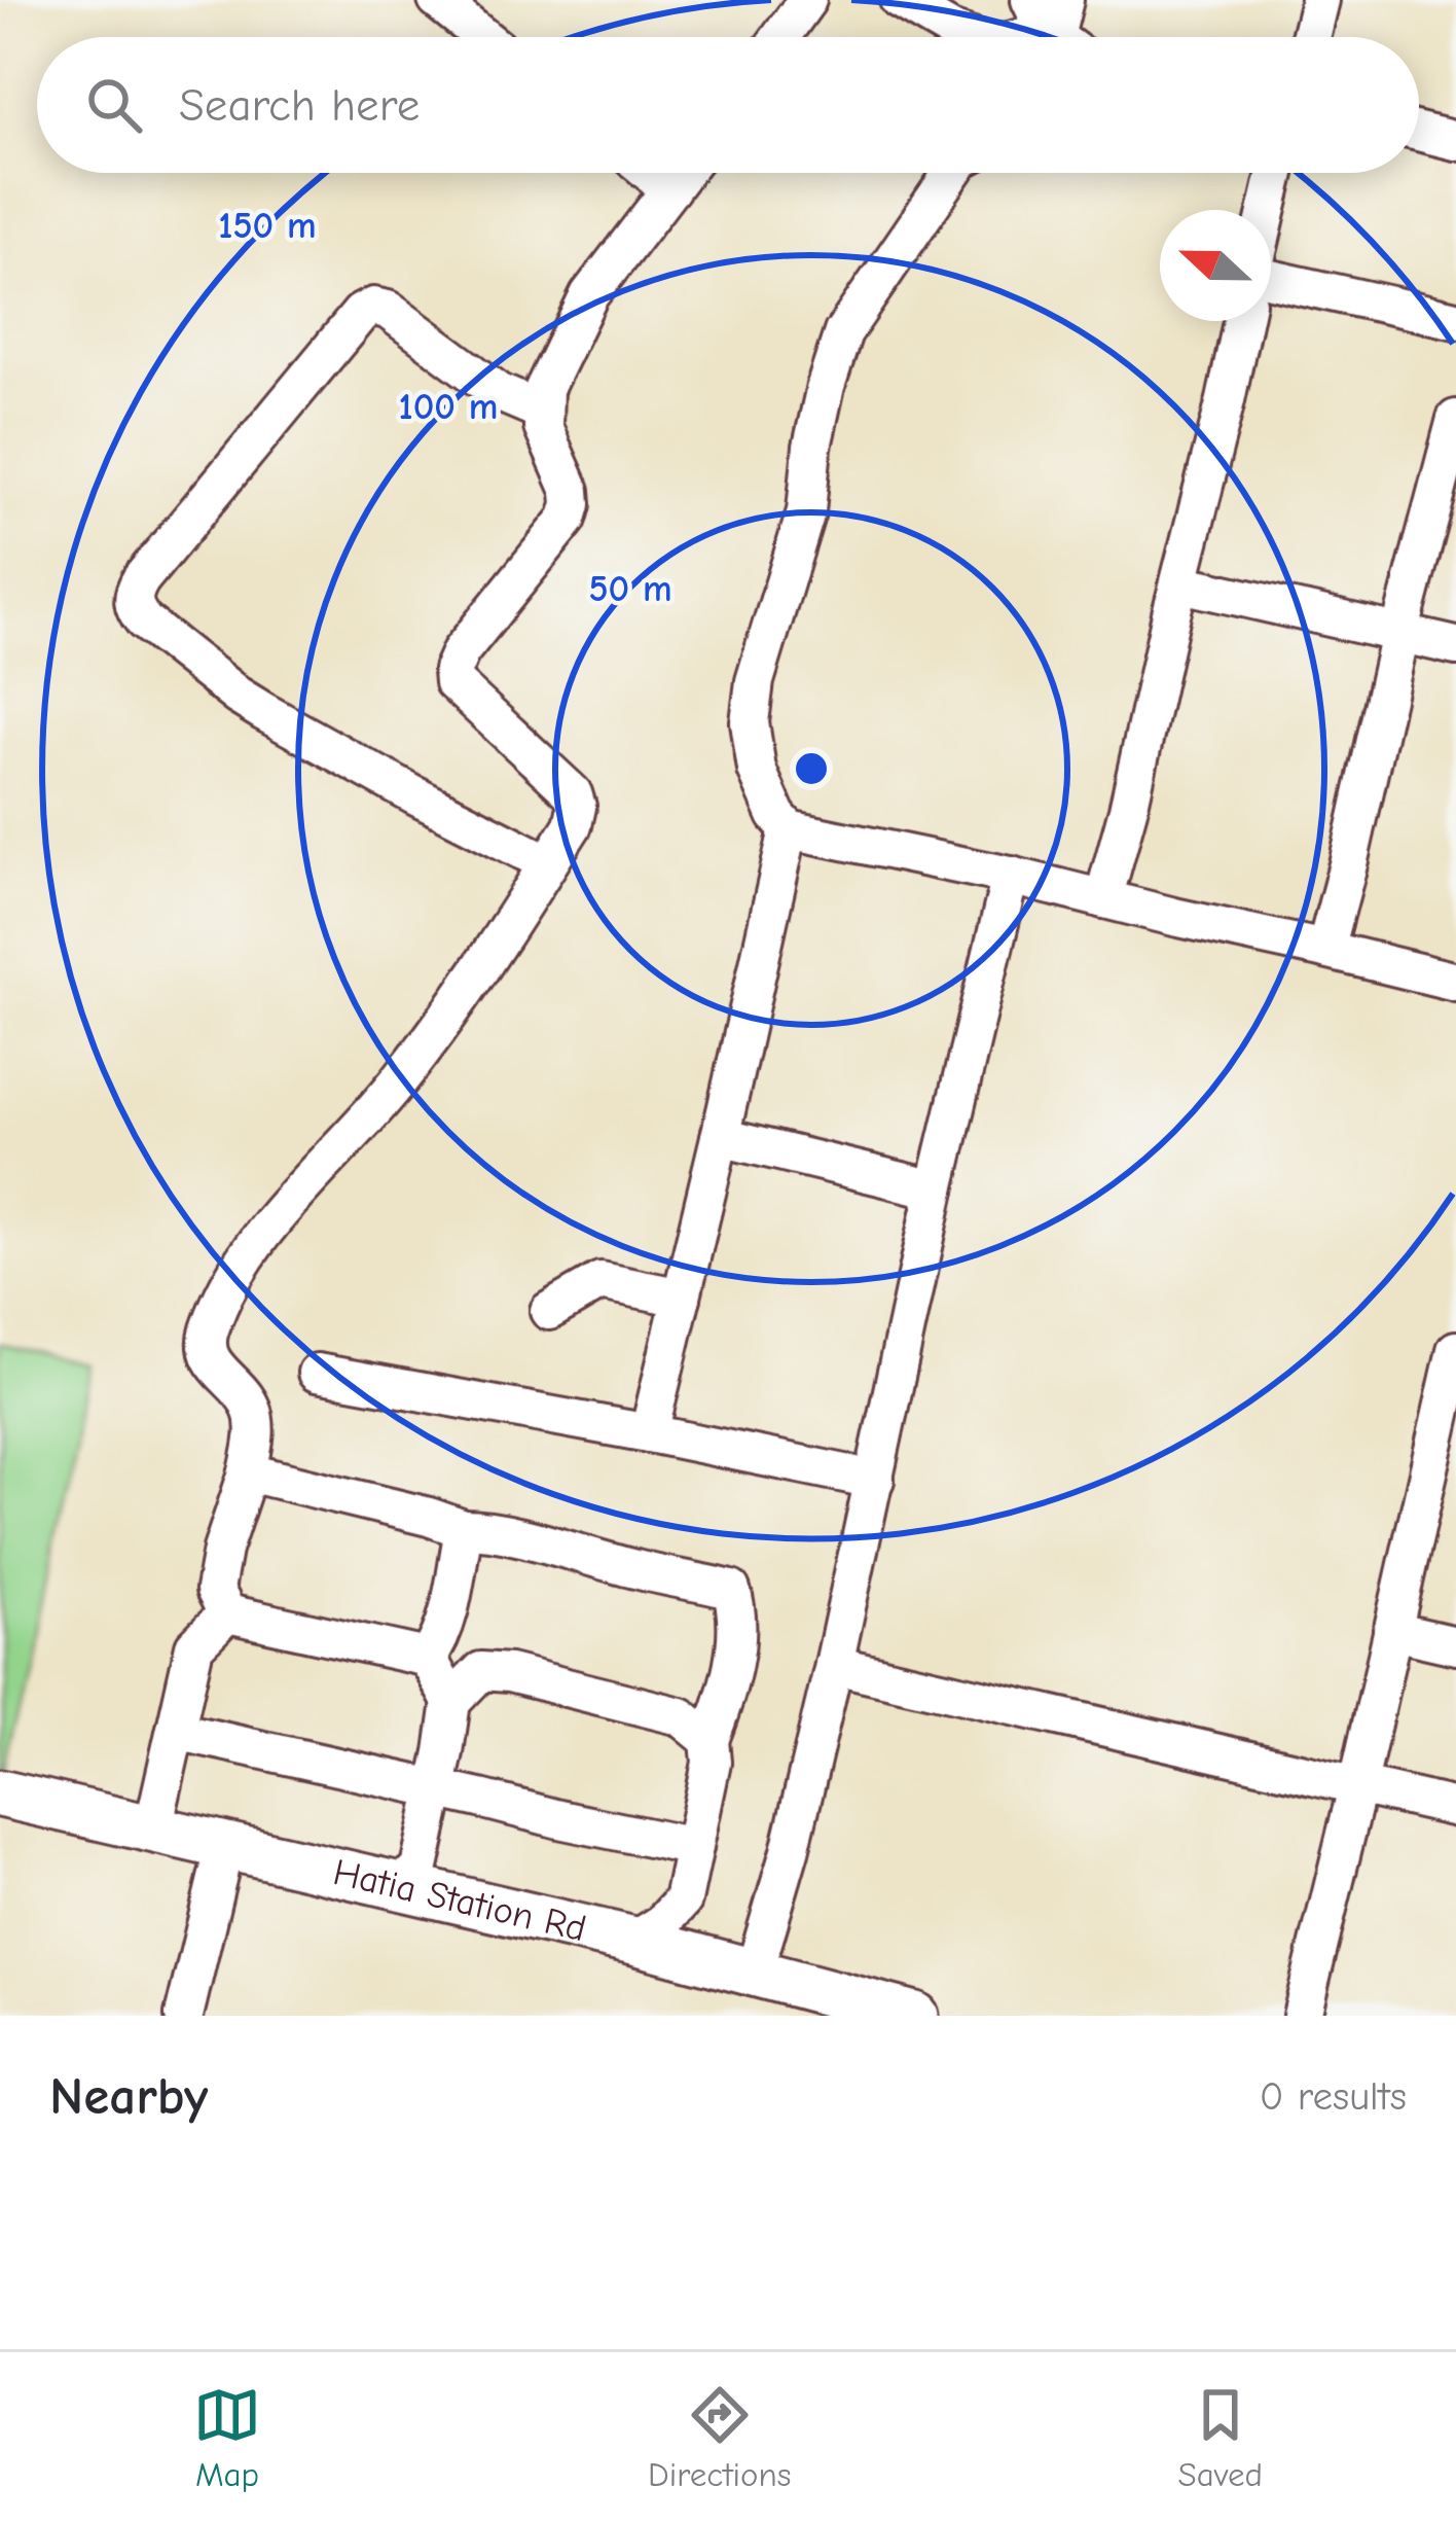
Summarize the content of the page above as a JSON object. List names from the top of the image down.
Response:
{
  "streets": {
    "street": ["Hatia Station Rd"]
  },
  "north": "left",
  "page": {
    "search": "Search here",
    "heading": ["Nearby", "0 results"],
    "nav": ["Map", "Directions", "Saved"]
  },
  "rings": ["150 m", "100 m", "50 m"]
}
